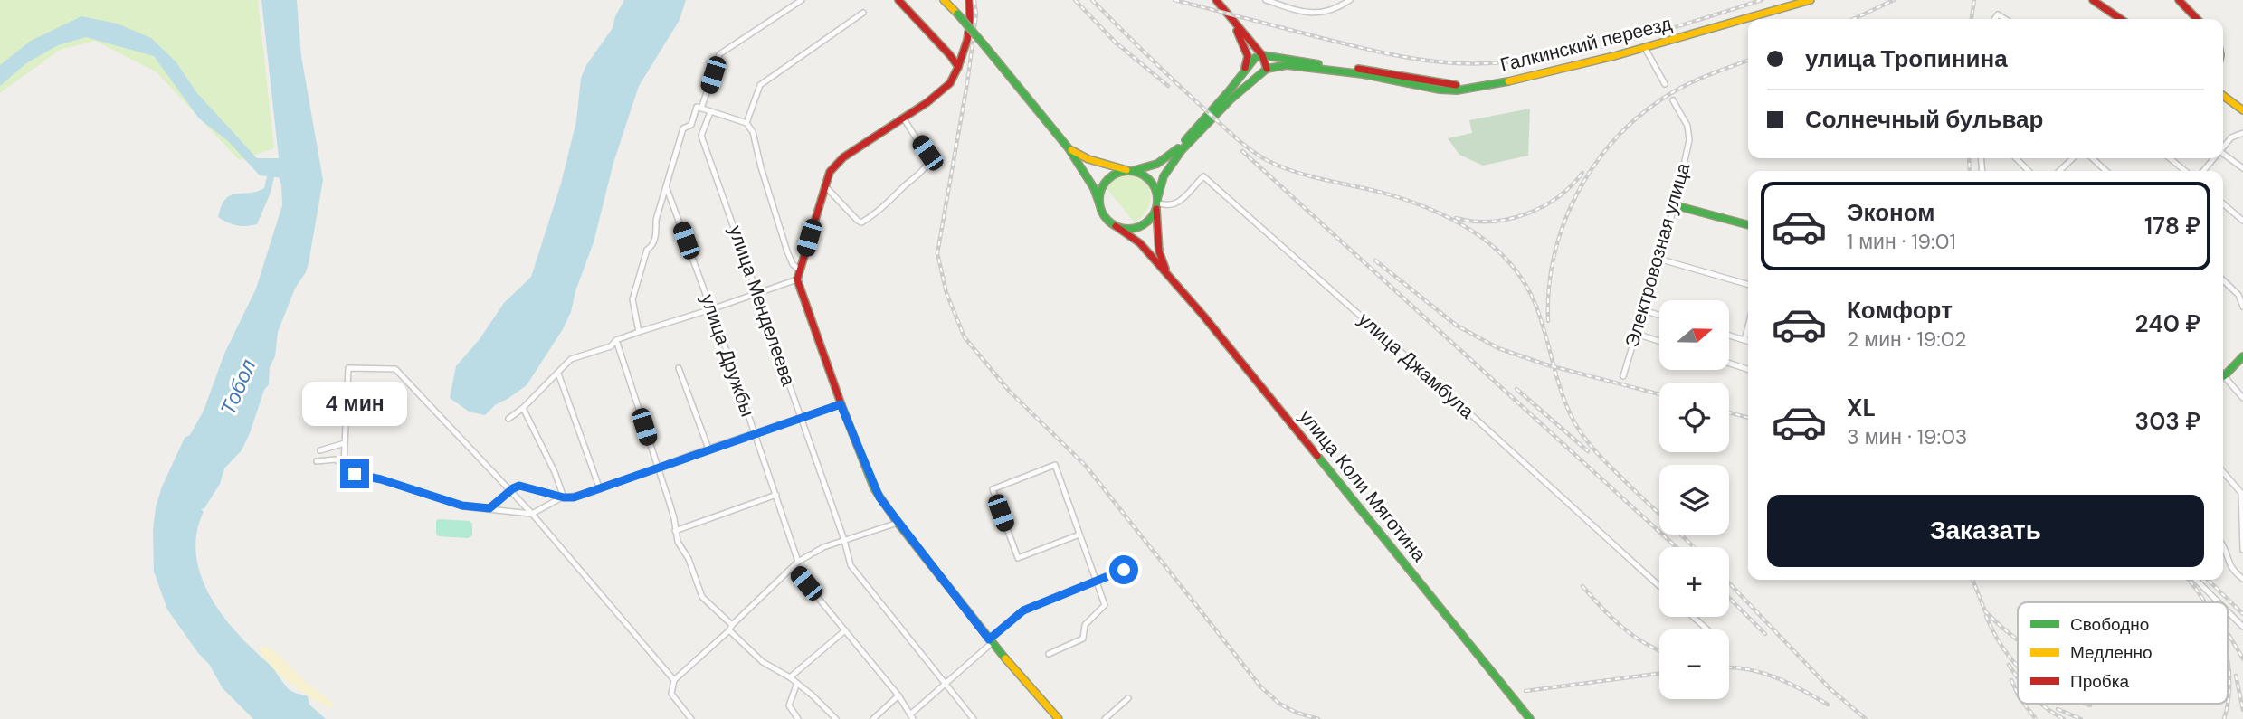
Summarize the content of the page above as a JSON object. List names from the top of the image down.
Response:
{
  "streets": {
    "main road": ["Галкинский переезд", "улица Коли Мяготина"],
    "street": [
      "Электровозная улица",
      "улица Менделеева",
      "улица Дружбы",
      "улица Джамбула"
    ]
  },
  "crossings": [
    ["улица Джамбула", "улица Коли Мяготина"]
  ],
  "water": ["Тобол"],
  "legend": ["Свободно", "Медленно", "Пробка"],
  "north": "right",
  "page": {
    "banner": ["улица Тропинина", "Солнечный бульвар"],
    "list": [
      {
        "name": "Эконом",
        "note": "1 мин · 19:01",
        "value": "178 ₽"
      },
      {
        "name": "Комфорт",
        "note": "2 мин · 19:02",
        "value": "240 ₽"
      },
      {
        "name": "XL",
        "note": "3 мин · 19:03",
        "value": "303 ₽"
      }
    ],
    "map_buttons": ["+", "−"],
    "bubble": "4 мин",
    "buttons": "Заказать"
  }
}
